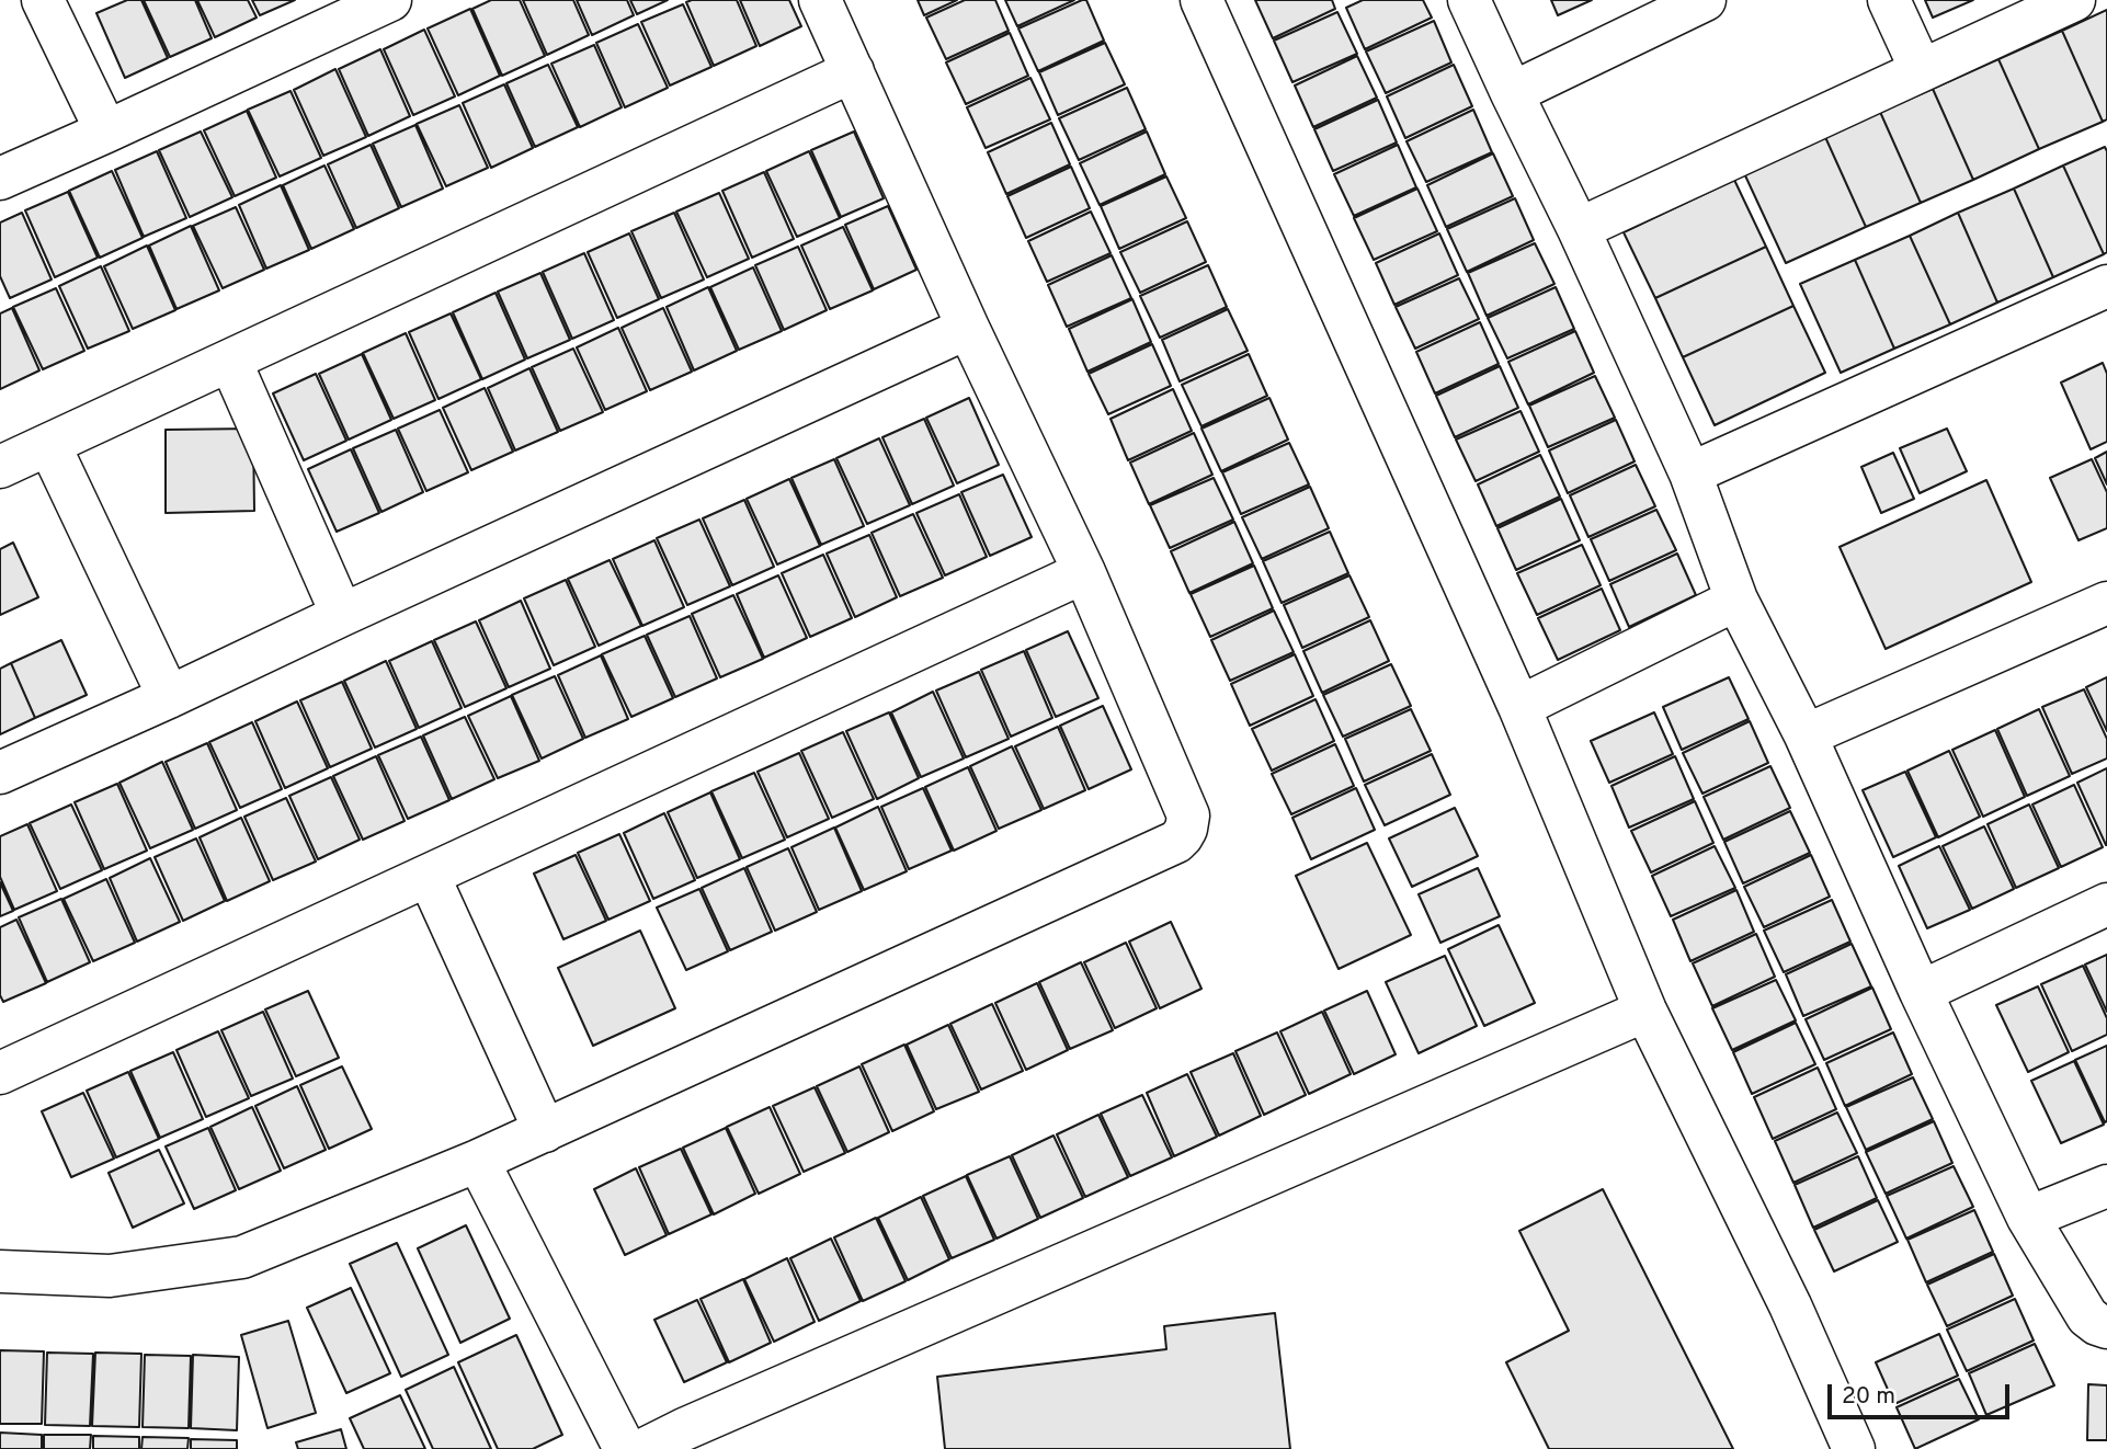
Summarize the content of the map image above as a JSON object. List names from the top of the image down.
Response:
{
  "scale_bar": "20 m"
}
